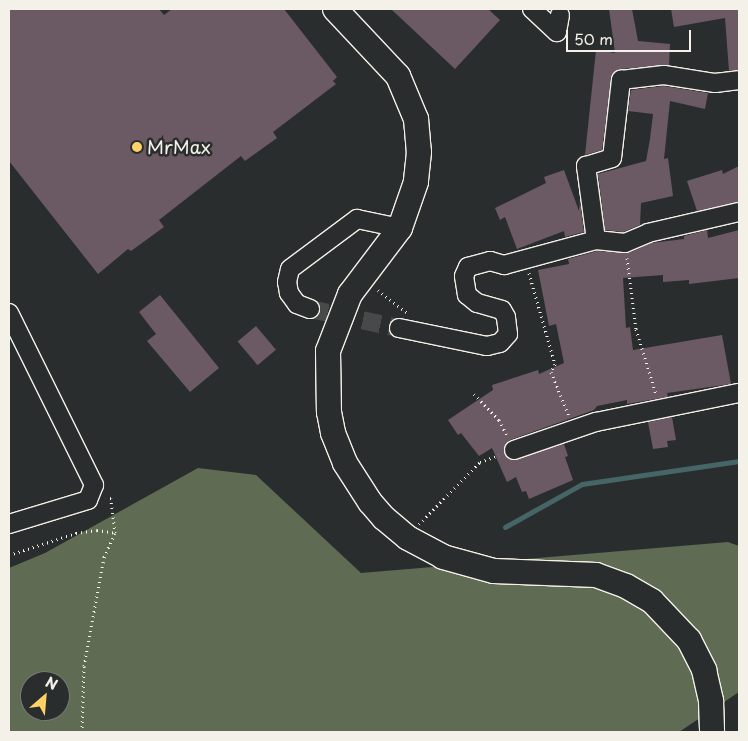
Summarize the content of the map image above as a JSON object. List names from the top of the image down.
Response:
{
  "places": ["MrMax"],
  "scale_bar": "50 m",
  "north": "top right"
}
